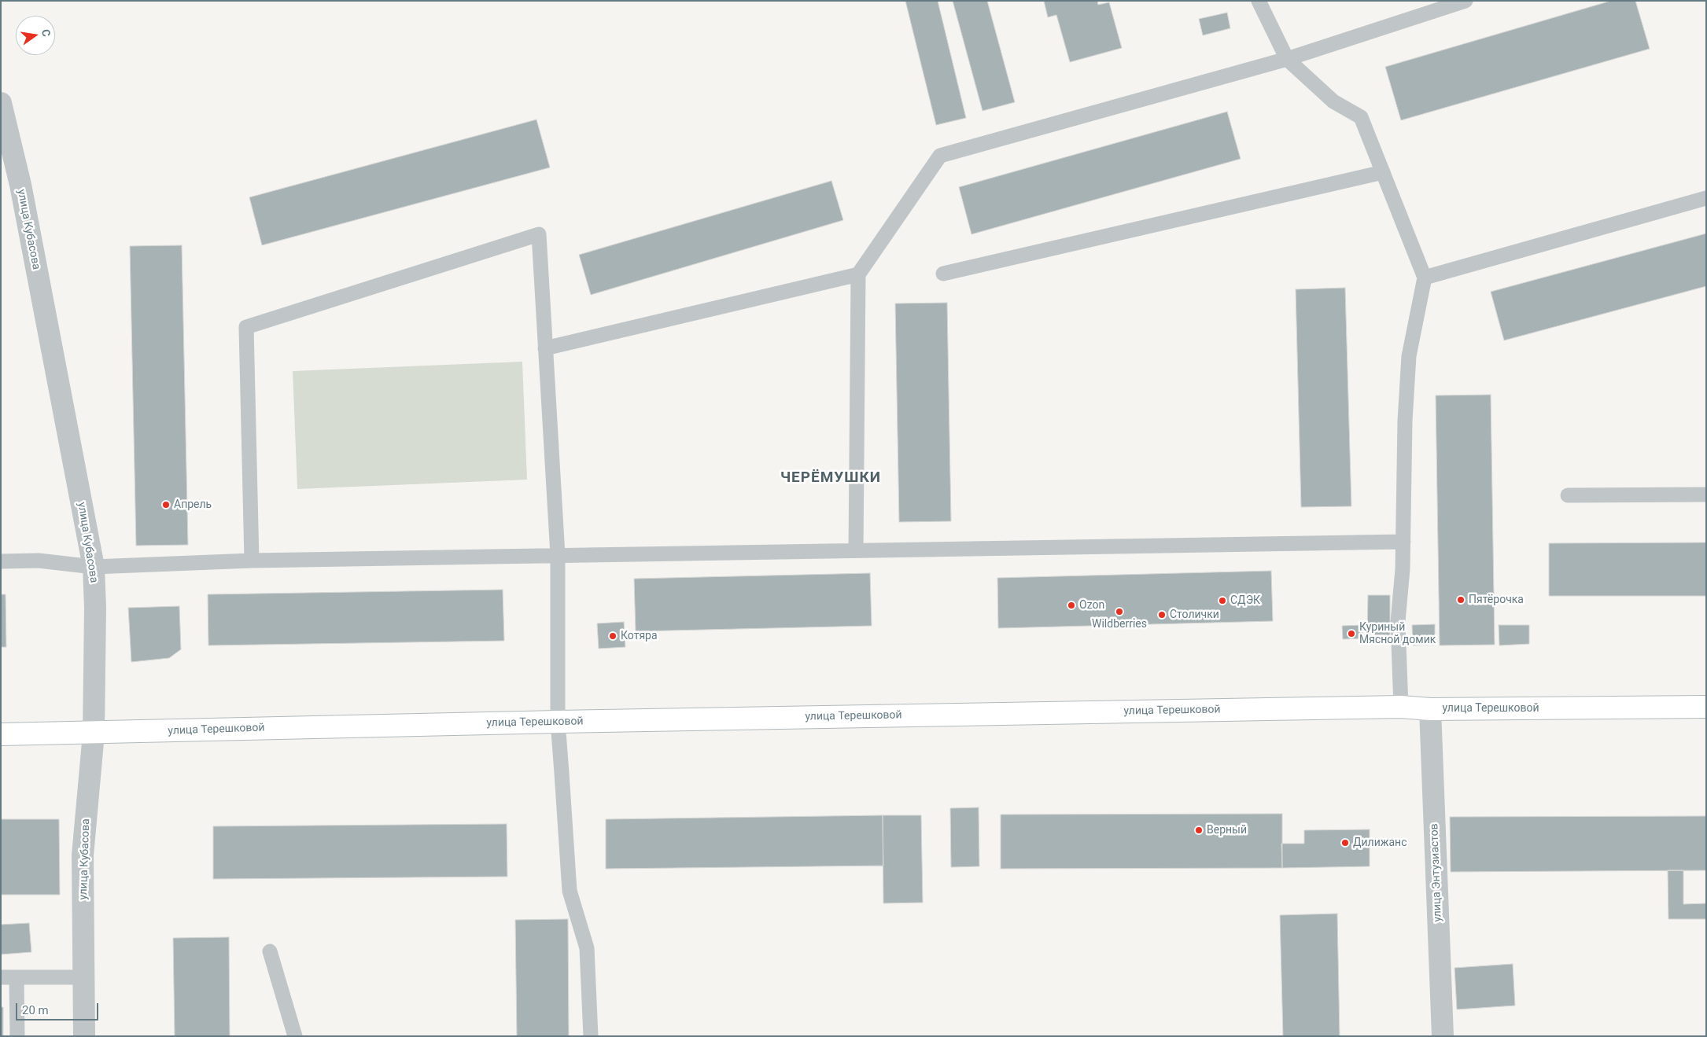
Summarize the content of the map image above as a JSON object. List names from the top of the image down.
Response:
{
  "streets": {
    "main road": ["улица Терешковой"],
    "street": ["улица Кубасова", "улица Энтузиастов"]
  },
  "crossings": [
    ["улица Кубасова", "улица Терешковой"],
    ["улица Терешковой", "улица Энтузиастов"]
  ],
  "districts": ["ЧЕРЁМУШКИ"],
  "places": [
    "Апрель",
    "Пятёрочка",
    "СДЭК",
    "Ozon",
    "Wildberries",
    "Столички",
    "Куриный Мясной домик",
    "Котяра",
    "Верный",
    "Дилижанс"
  ],
  "scale_bar": "20 m",
  "north": "right"
}
